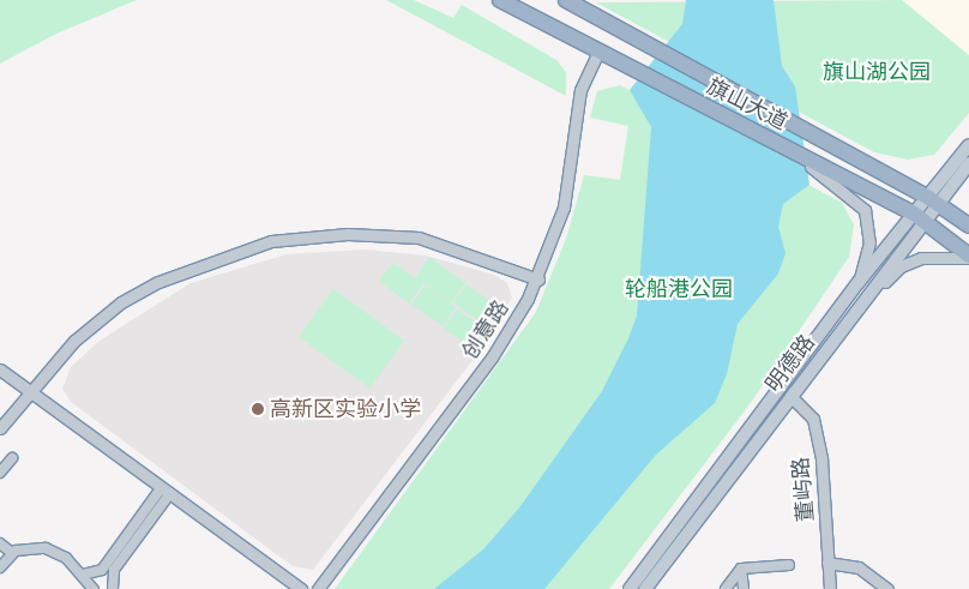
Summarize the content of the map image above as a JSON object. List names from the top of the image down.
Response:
{
  "streets": {
    "highway": ["旗山大道"],
    "main road": ["明德路"],
    "street": ["创意路", "董屿路"]
  },
  "crossings": [
    ["旗山大道", "创意路"],
    ["旗山大道", "明德路"],
    ["明德路", "董屿路"]
  ],
  "parks": ["旗山湖公园", "轮船港公园"],
  "places": ["高新区实验小学"]
}
